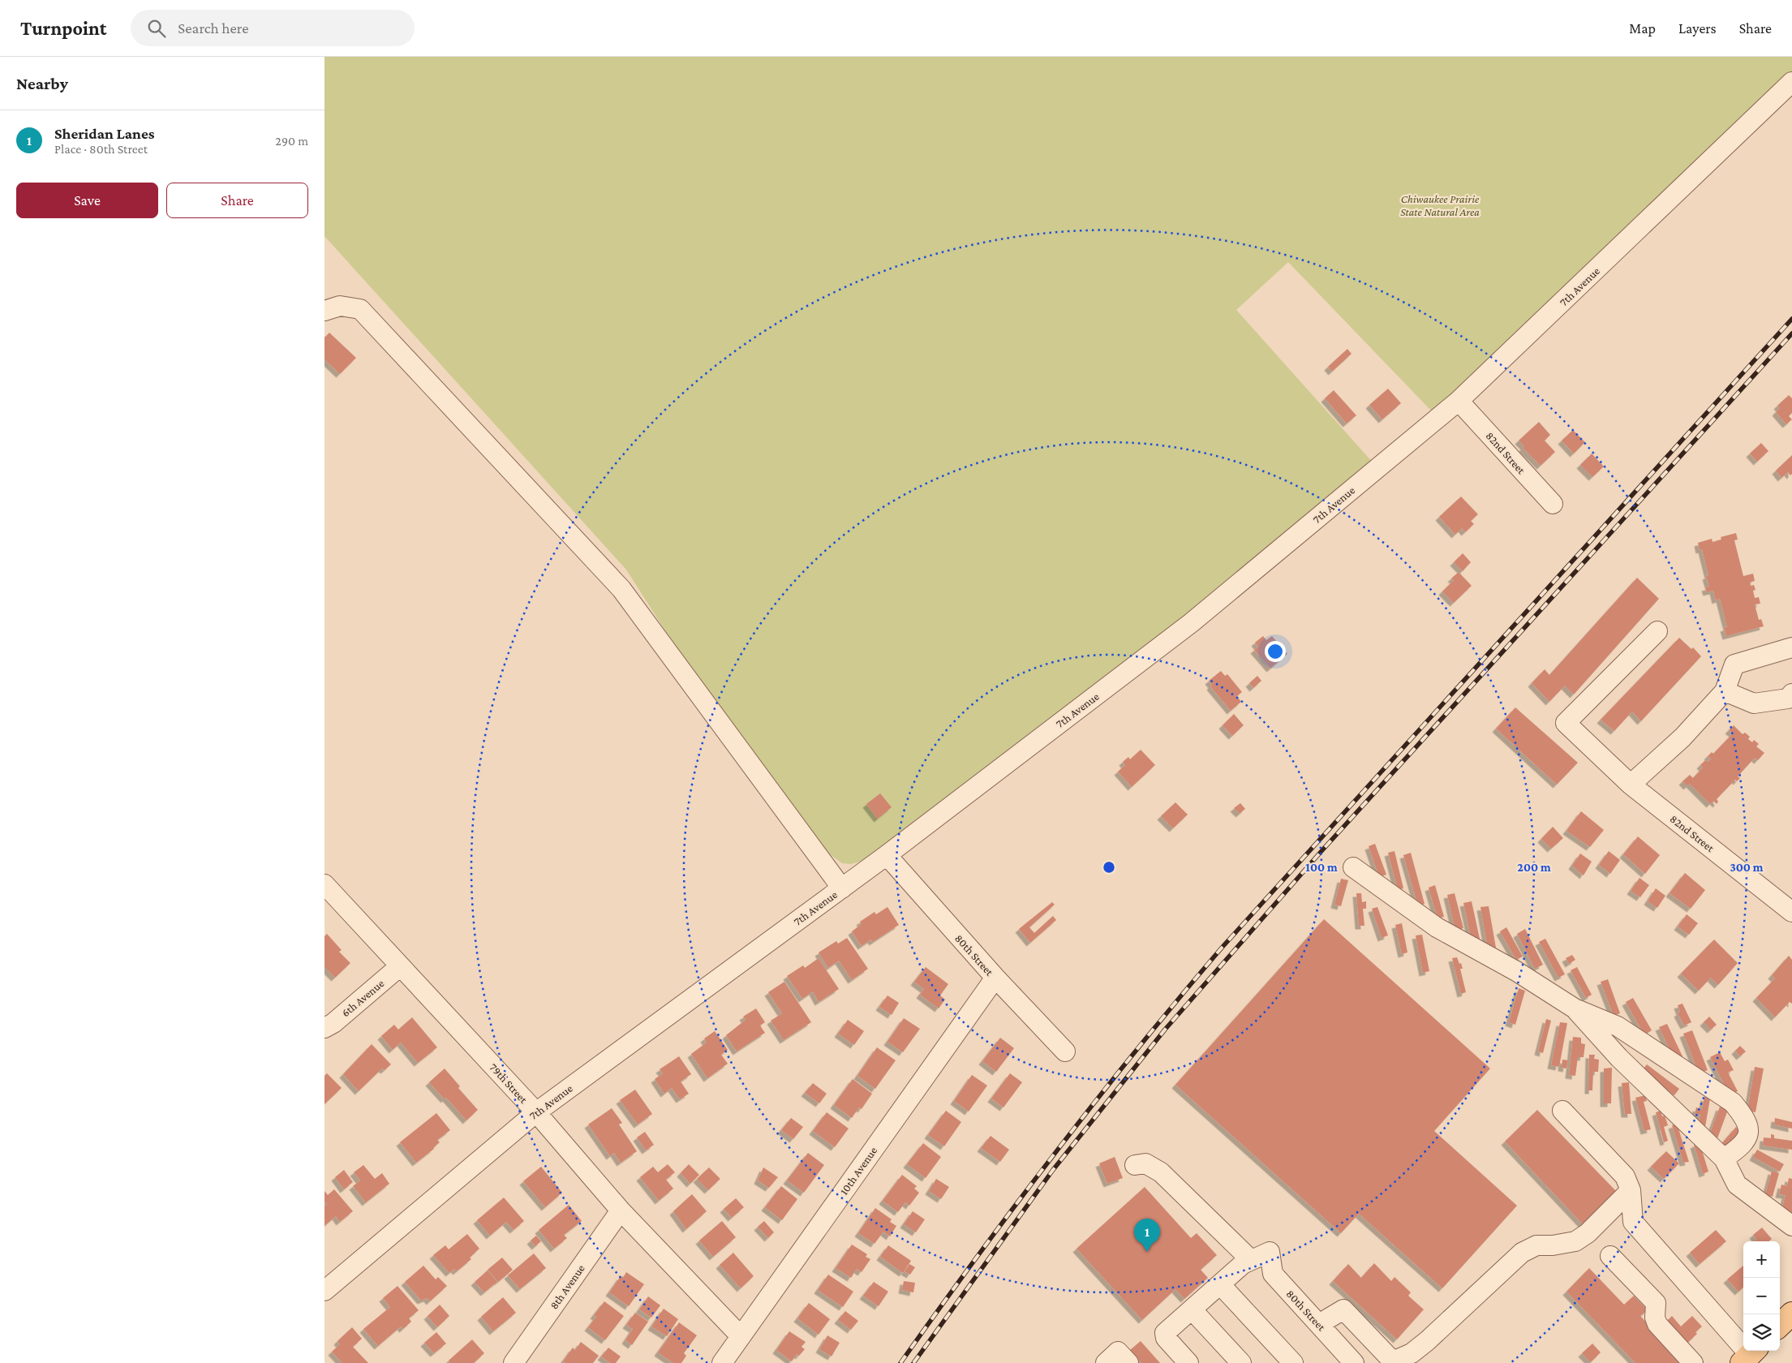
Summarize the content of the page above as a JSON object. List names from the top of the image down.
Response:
{
  "streets": {
    "street": [
      "7th Avenue",
      "82nd Street",
      "80th Street",
      "6th Avenue",
      "79th Street",
      "10th Avenue",
      "8th Avenue"
    ]
  },
  "crossings": [
    ["7th Avenue", "82nd Street"],
    ["7th Avenue", "80th Street"],
    ["7th Avenue", "79th Street"],
    ["80th Street", "10th Avenue"],
    ["6th Avenue", "79th Street"],
    ["79th Street", "10th Avenue"],
    ["79th Street", "8th Avenue"]
  ],
  "parks": ["Chiwaukee Prairie State Natural Area"],
  "page": {
    "header": "Turnpoint",
    "search": "Search here",
    "nav": ["Map", "Layers", "Share"],
    "heading": "Nearby",
    "list": [
      {
        "mark": "1",
        "name": "Sheridan Lanes",
        "note": "Place · 80th Street",
        "value": "290 m"
      }
    ],
    "buttons": ["Save", "Share"],
    "pins": "1",
    "map_buttons": ["+", "−"]
  },
  "rings": ["100 m", "200 m", "300 m"]
}
